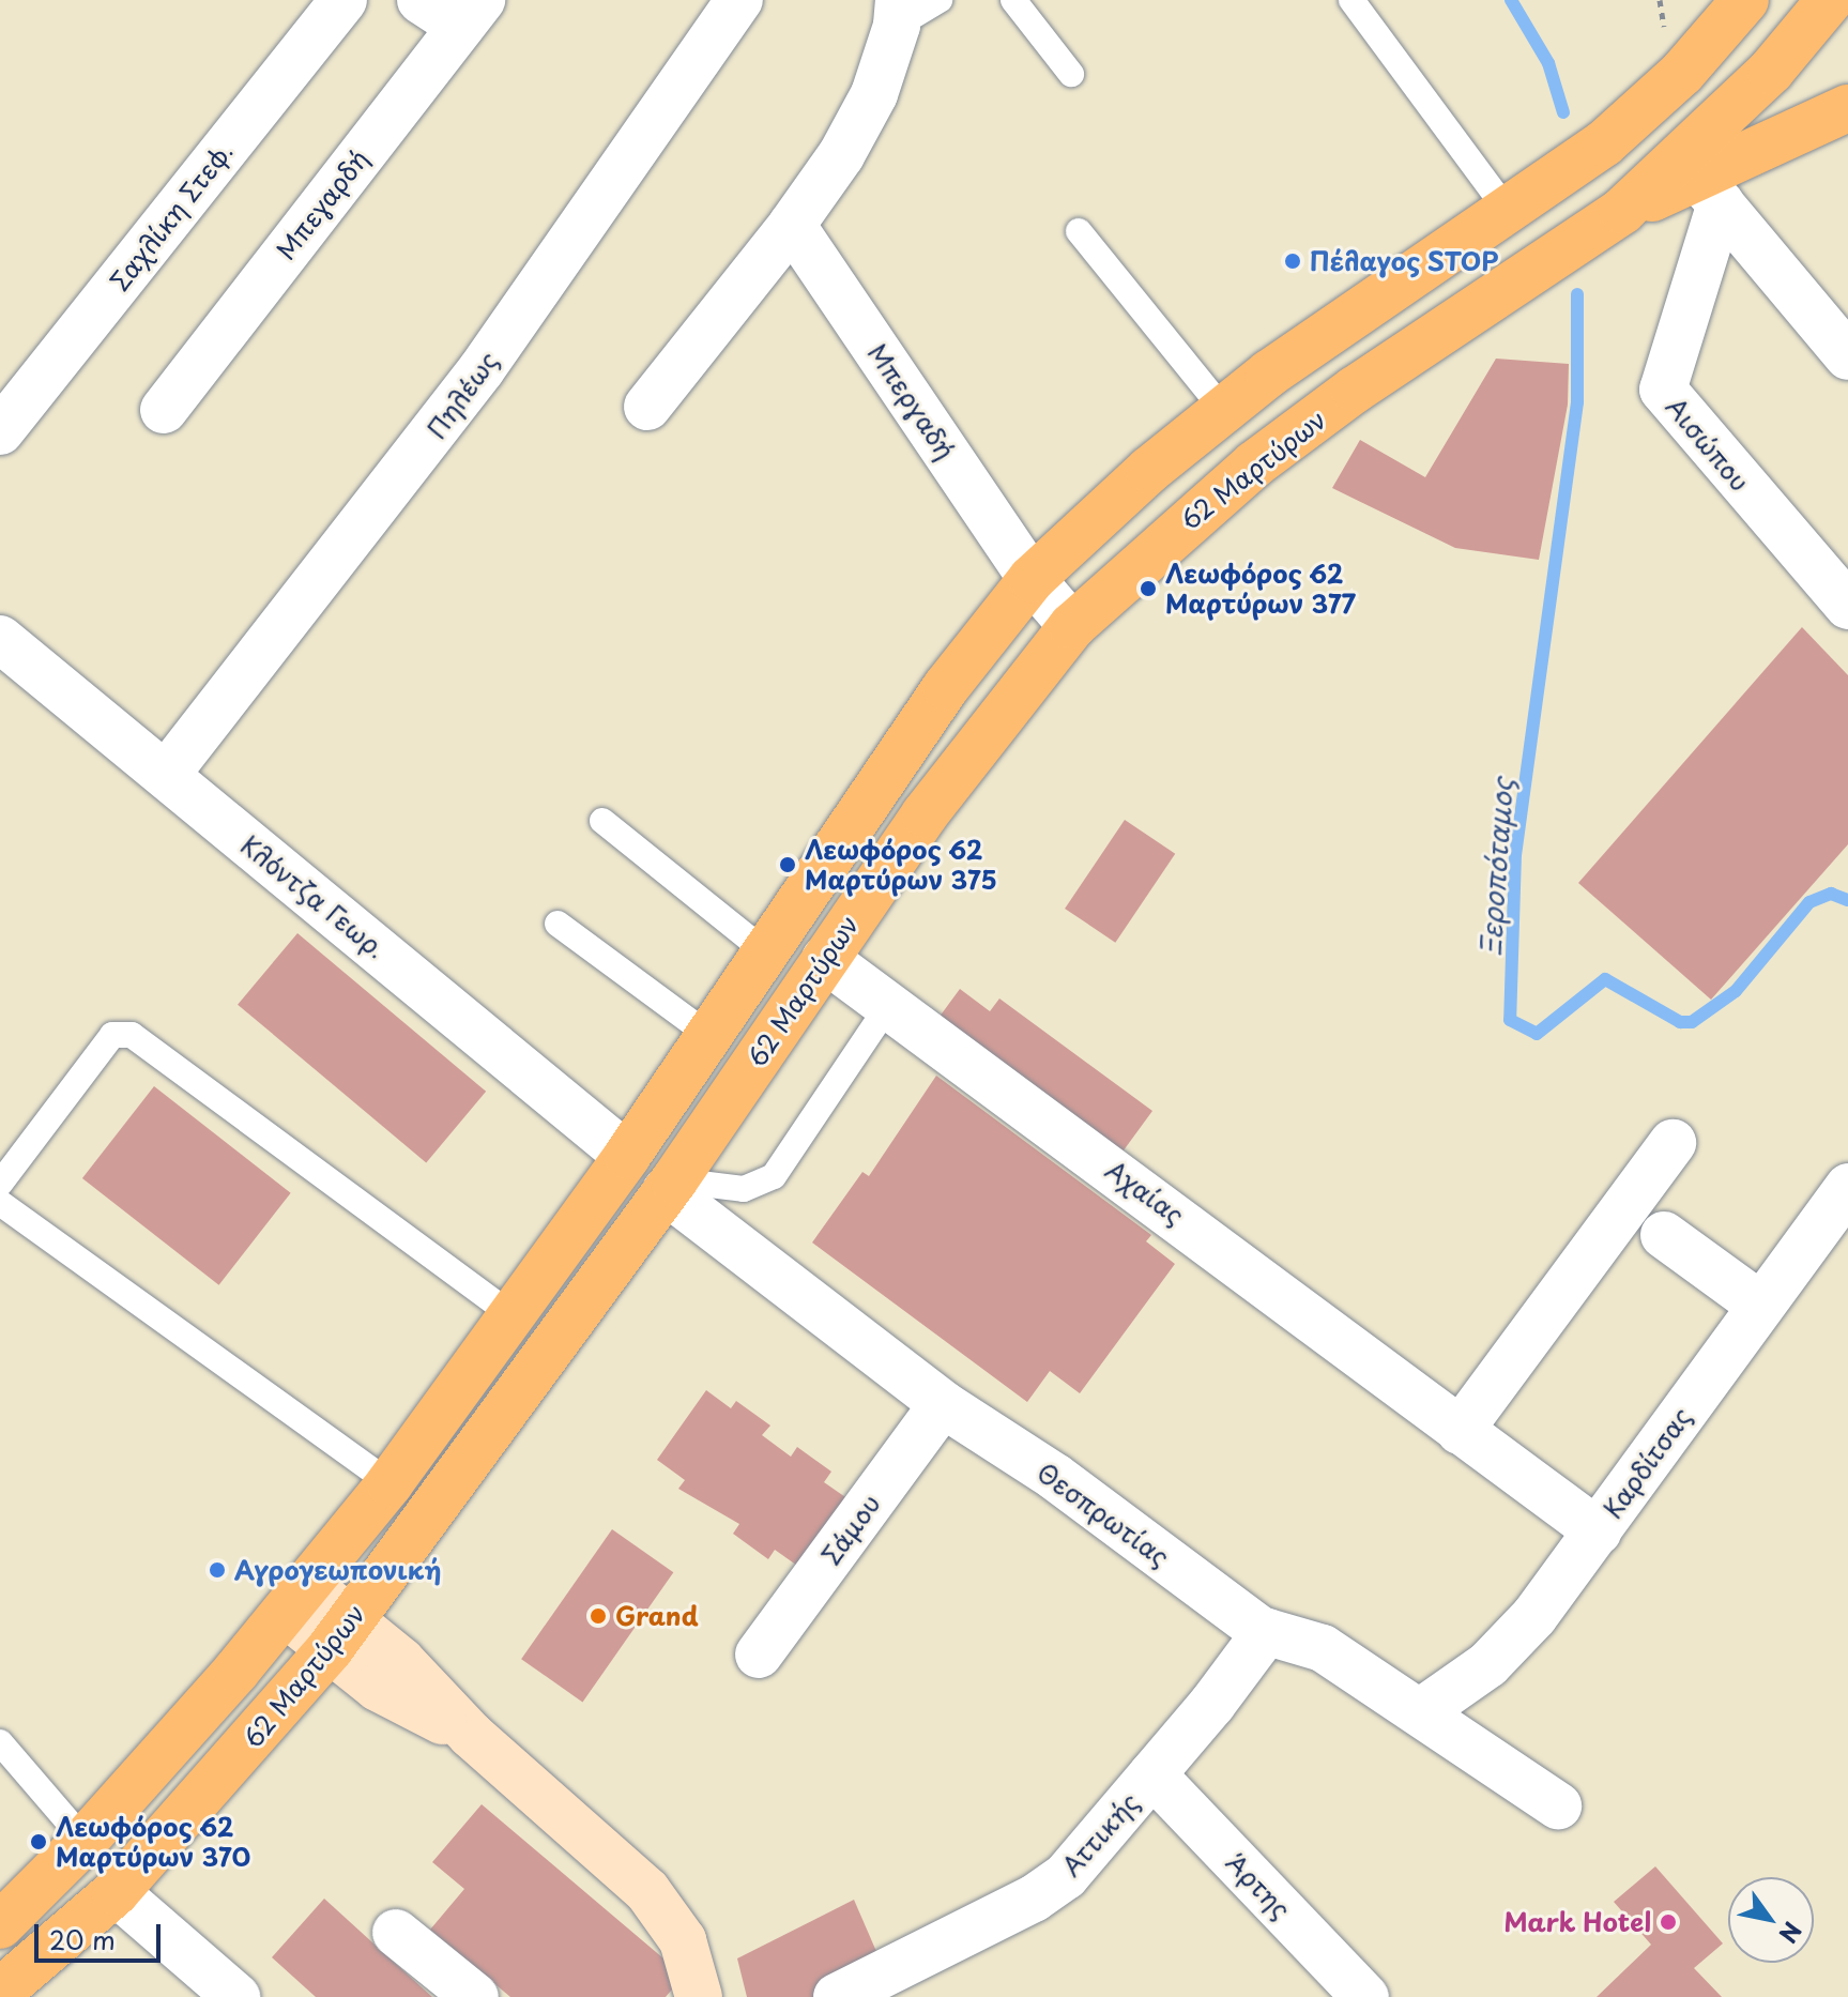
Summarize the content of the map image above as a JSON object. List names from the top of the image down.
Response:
{
  "streets": {
    "main road": ["62 Μαρτύρων"],
    "street": [
      "Μπεγαρδή",
      "Σαχλίκη Στεφ.",
      "Πηλέως",
      "Μπεργαδή",
      "Αισώπου",
      "Κλόντζα Γεωρ.",
      "Αχαίας",
      "Καρδίτσας",
      "Θεσπρωτίας",
      "Σάμου",
      "Αττικής",
      "Άρτης"
    ]
  },
  "crossings": [
    ["Πηλέως", "Κλόντζα Γεωρ."],
    ["Μπεργαδή", "62 Μαρτύρων"],
    ["62 Μαρτύρων", "Κλόντζα Γεωρ."],
    ["62 Μαρτύρων", "Αχαίας"],
    ["62 Μαρτύρων", "Θεσπρωτίας"],
    ["Αχαίας", "Καρδίτσας"],
    ["Καρδίτσας", "Θεσπρωτίας"],
    ["Θεσπρωτίας", "Σάμου"],
    ["Θεσπρωτίας", "Αττικής"],
    ["Αττικής", "Άρτης"]
  ],
  "water": ["Ξεροπόταμος"],
  "places": [
    "Πέλαγος STOP",
    "Λεωφόρος 62 Μαρτύρων 377",
    "Λεωφόρος 62 Μαρτύρων 375",
    "Αγρογεωπονική",
    "Grand",
    "Λεωφόρος 62 Μαρτύρων 370",
    "Mark Hotel"
  ],
  "scale_bar": "20 m",
  "north": "bottom right"
}
